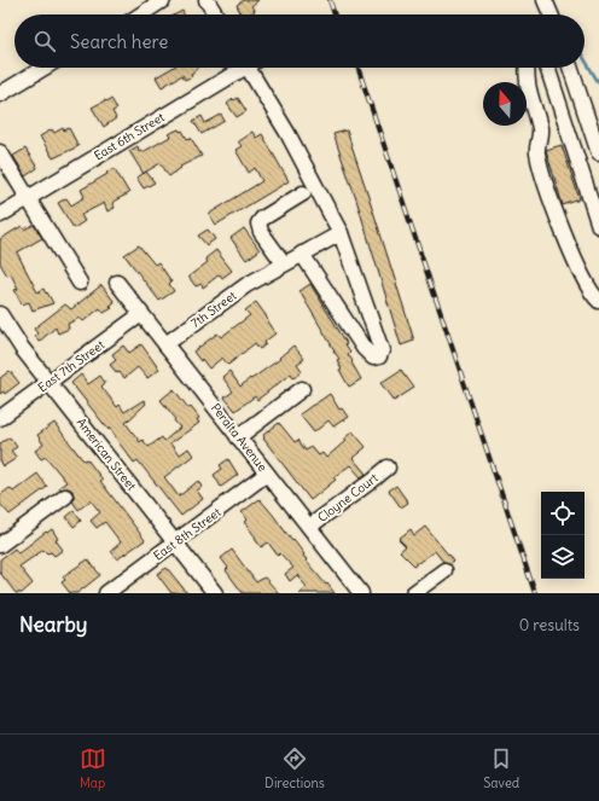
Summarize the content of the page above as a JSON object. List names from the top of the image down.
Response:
{
  "streets": {
    "street": [
      "East 6th Street",
      "7th Street",
      "East 7th Street",
      "Peralta Avenue",
      "American Street",
      "Cloyne Court",
      "East 8th Street"
    ]
  },
  "crossings": [
    ["7th Street", "Peralta Avenue"],
    ["East 7th Street", "Peralta Avenue"],
    ["East 7th Street", "American Street"],
    ["Peralta Avenue", "Cloyne Court"],
    ["Peralta Avenue", "East 8th Street"],
    ["American Street", "East 8th Street"]
  ],
  "north": "top",
  "page": {
    "search": "Search here",
    "heading": ["Nearby", "0 results"],
    "nav": ["Map", "Directions", "Saved"]
  }
}
